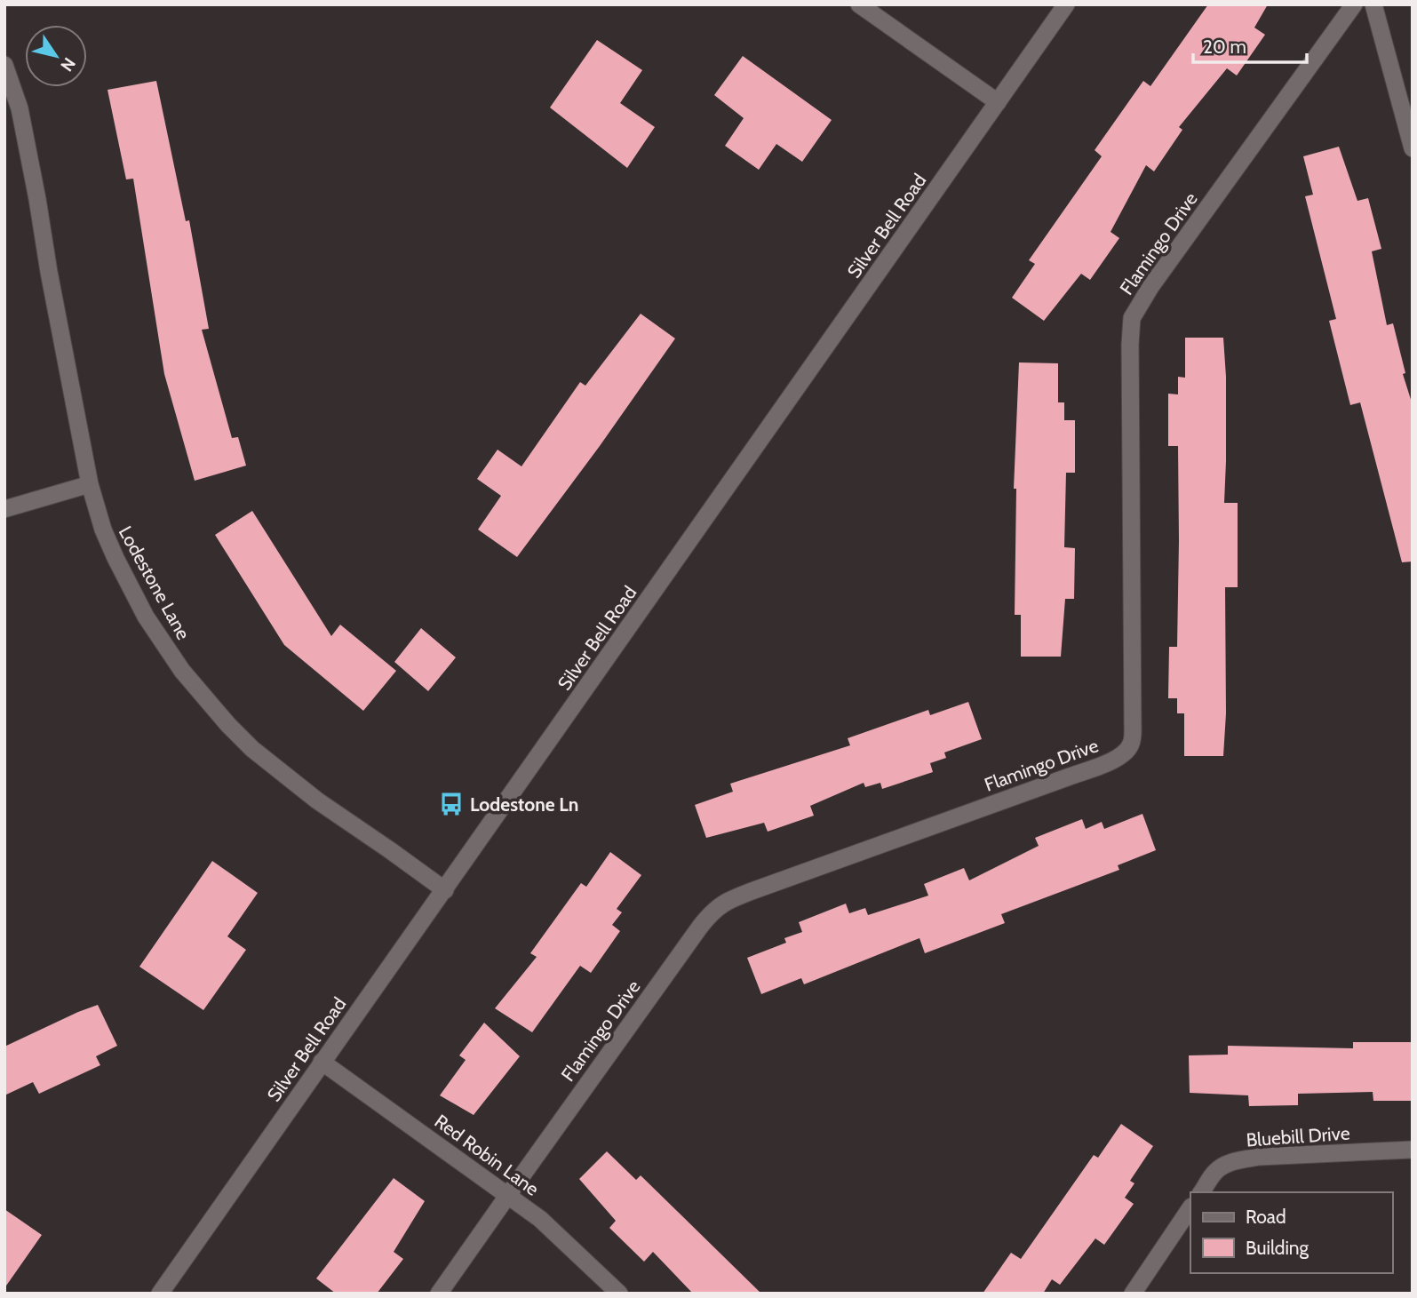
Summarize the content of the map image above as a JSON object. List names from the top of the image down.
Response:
{
  "streets": {
    "street": [
      "Silver Bell Road",
      "Flamingo Drive",
      "Lodestone Lane",
      "Bluebill Drive",
      "Red Robin Lane"
    ]
  },
  "crossings": [
    ["Silver Bell Road", "Lodestone Lane"],
    ["Silver Bell Road", "Red Robin Lane"],
    ["Flamingo Drive", "Red Robin Lane"]
  ],
  "places": {
    "bus stop": ["Lodestone Ln"]
  },
  "legend": ["Road", "Building"],
  "scale_bar": "20 m",
  "north": "bottom right"
}
